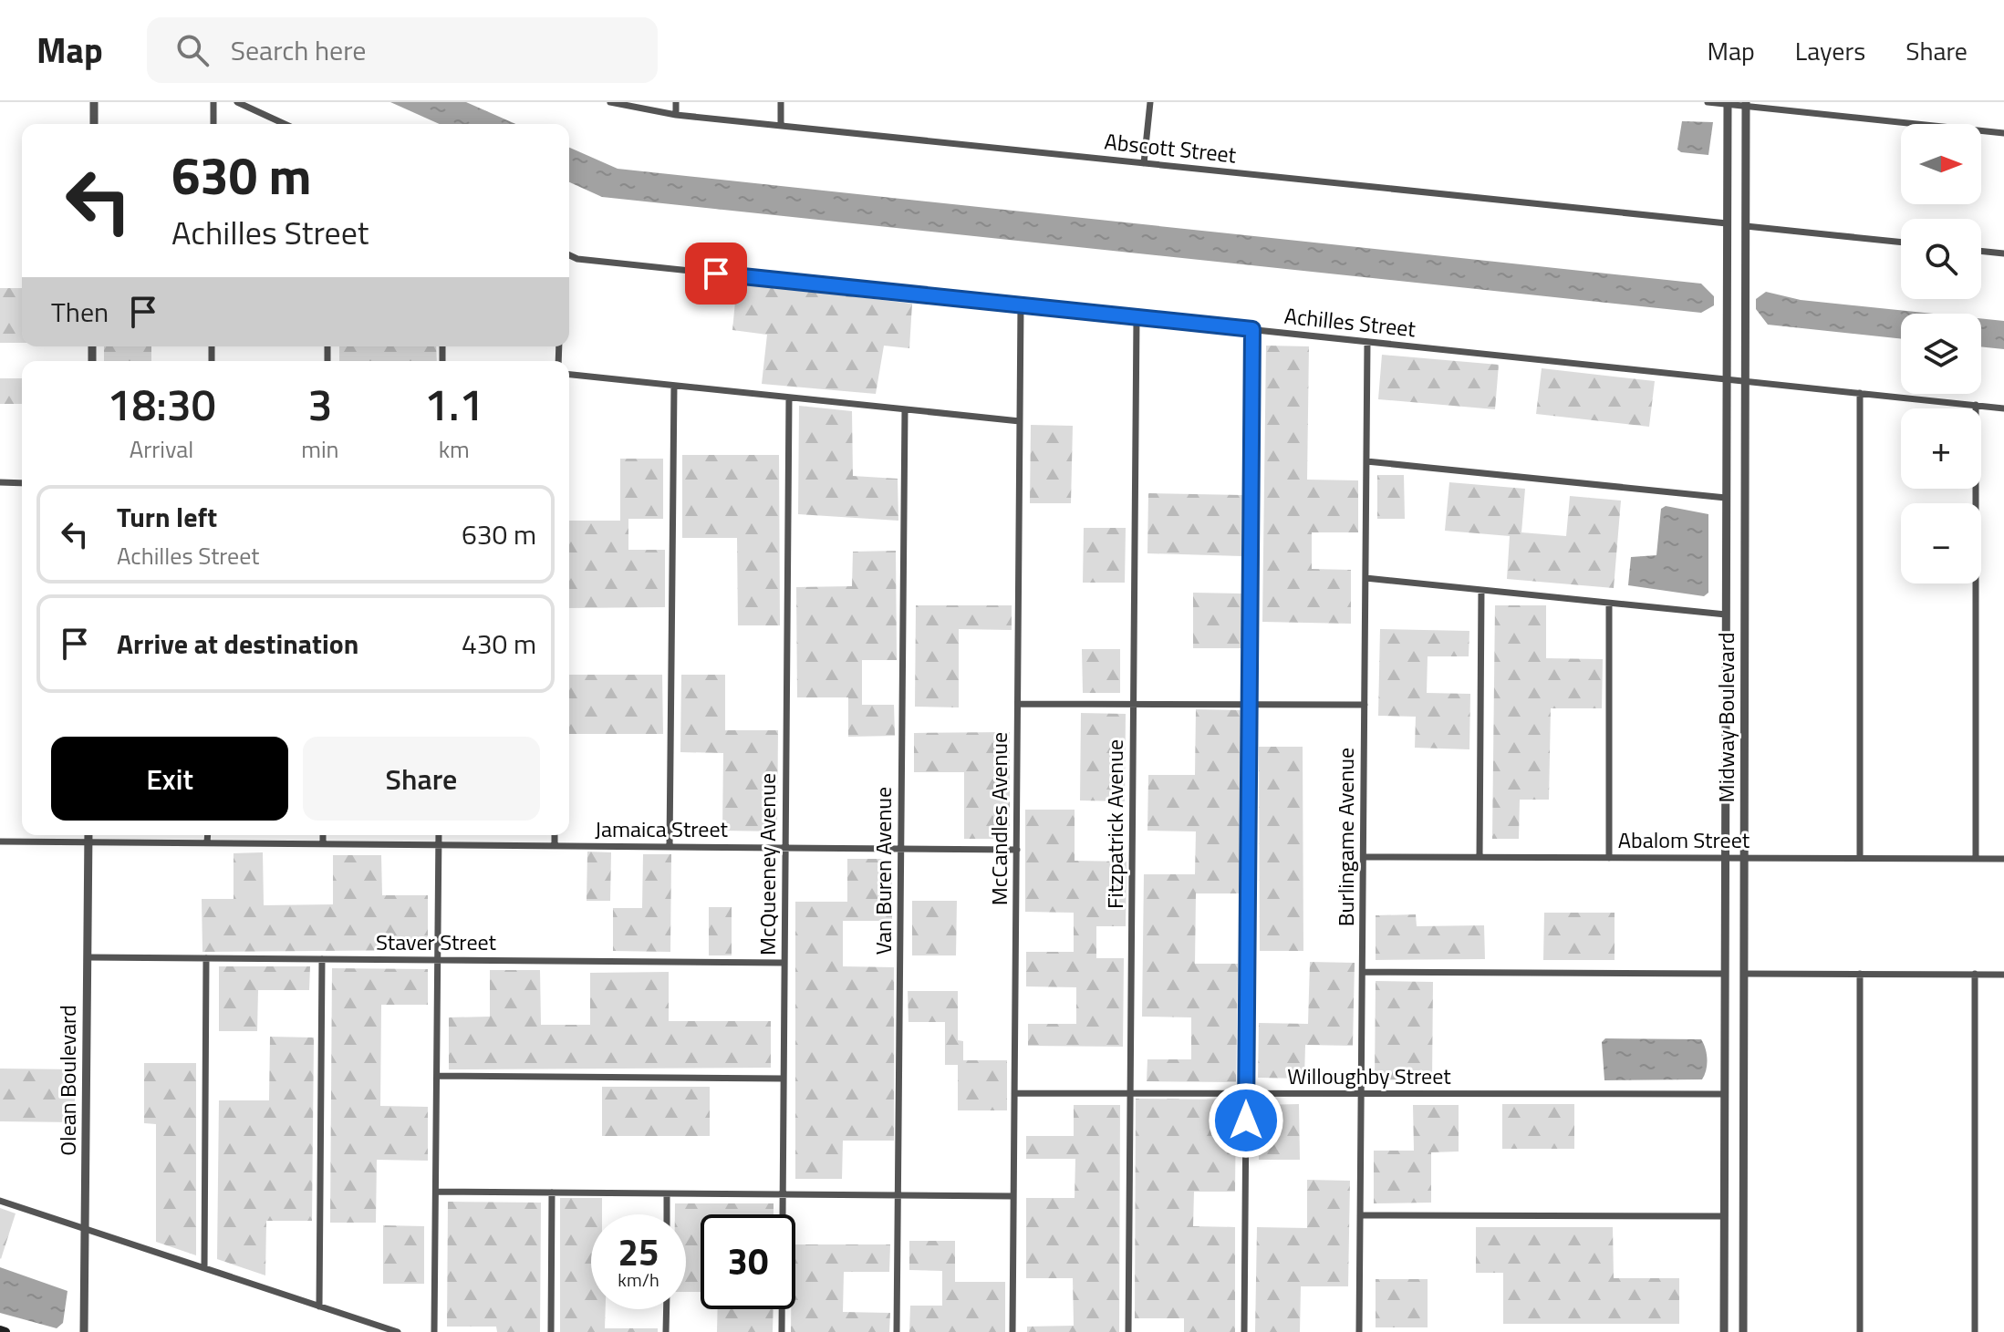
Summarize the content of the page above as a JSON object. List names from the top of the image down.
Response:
{
  "streets": {
    "street": [
      "Abscott Street",
      "Achilles Street",
      "Midway Boulevard",
      "McCandles Avenue",
      "Fitzpatrick Avenue",
      "Jamaica Street",
      "Burlingame Avenue",
      "Abalom Street",
      "McQueeney Avenue",
      "Van Buren Avenue",
      "Staver Street",
      "Willoughby Street",
      "Olean Boulevard"
    ]
  },
  "crossings": [
    ["Abscott Street", "Midway Boulevard"],
    ["Achilles Street", "Midway Boulevard"],
    ["Achilles Street", "McCandles Avenue"],
    ["Achilles Street", "Fitzpatrick Avenue"],
    ["Achilles Street", "Burlingame Avenue"],
    ["Midway Boulevard", "Abalom Street"],
    ["Midway Boulevard", "Willoughby Street"],
    ["McCandles Avenue", "Jamaica Street"],
    ["McCandles Avenue", "Willoughby Street"],
    ["Fitzpatrick Avenue", "Willoughby Street"],
    ["Jamaica Street", "McQueeney Avenue"],
    ["Jamaica Street", "Van Buren Avenue"],
    ["Jamaica Street", "Olean Boulevard"],
    ["Burlingame Avenue", "Abalom Street"],
    ["Burlingame Avenue", "Willoughby Street"],
    ["McQueeney Avenue", "Staver Street"],
    ["Staver Street", "Olean Boulevard"]
  ],
  "north": "right",
  "page": {
    "header": "Map",
    "search": "Search here",
    "nav": ["Map", "Layers", "Share"],
    "map_buttons": ["+", "−"],
    "turn": ["630 m", "Achilles Street"],
    "then": "Then",
    "eta": [
      "18:30",
      "Arrival",
      "3",
      "min",
      "1.1",
      "km"
    ],
    "list": [
      {
        "name": "Turn left",
        "note": "Achilles Street",
        "value": "630 m"
      },
      {
        "name": "Arrive at destination",
        "value": "430 m"
      }
    ],
    "buttons": ["Exit", "Share"],
    "speed": "25 km/h",
    "limit": "30"
  }
}
